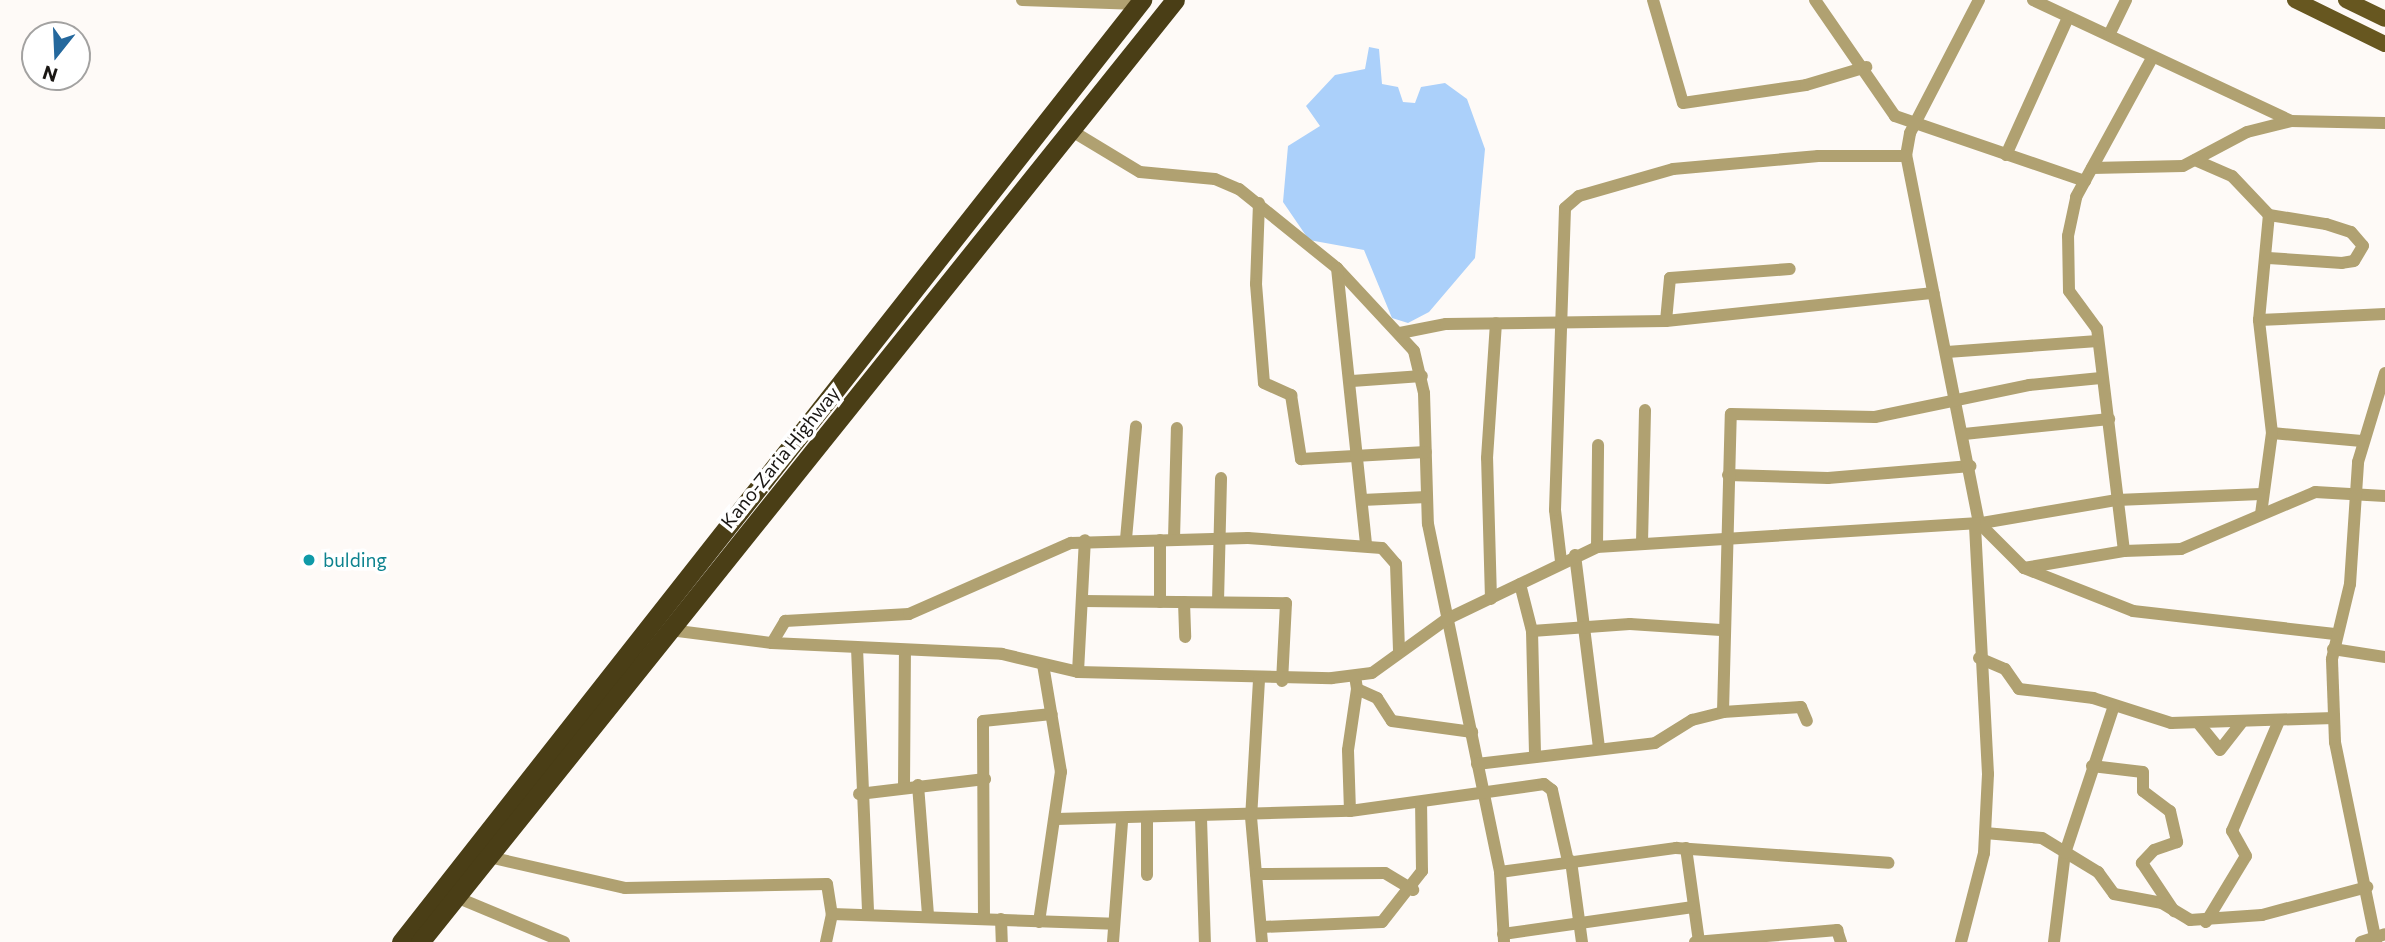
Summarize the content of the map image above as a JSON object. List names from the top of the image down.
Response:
{
  "streets": {
    "highway": ["Kano-Zaria Highway"]
  },
  "places": ["bulding"],
  "north": "bottom"
}
